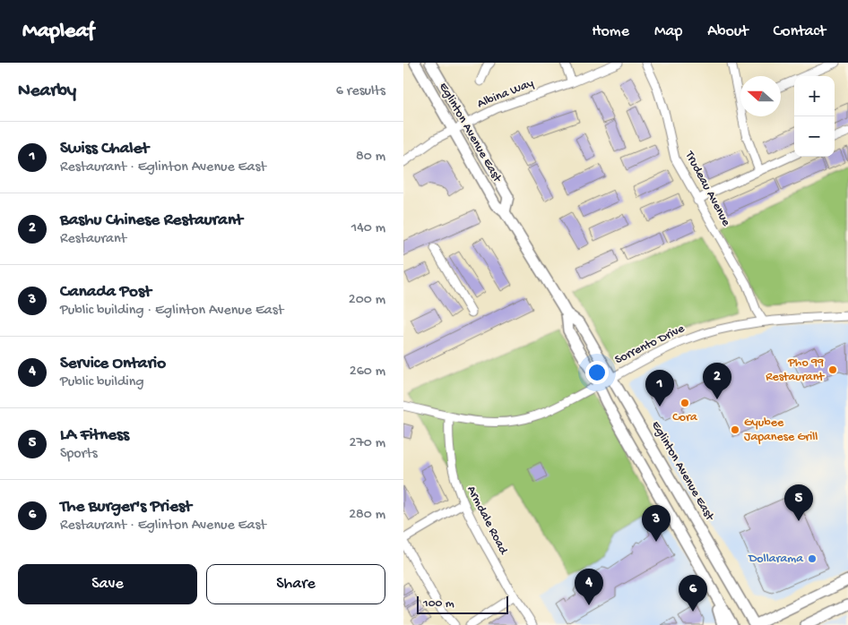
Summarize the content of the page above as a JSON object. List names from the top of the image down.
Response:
{
  "streets": {
    "main road": ["Eglinton Avenue East"],
    "street": [
      "Albina Way",
      "Trudeau Avenue",
      "Sorrento Drive",
      "Armdale Road"
    ]
  },
  "crossings": [
    ["Albina Way", "Eglinton Avenue East"],
    ["Eglinton Avenue East", "Sorrento Drive"],
    ["Trudeau Avenue", "Sorrento Drive"],
    ["Sorrento Drive", "Armdale Road"]
  ],
  "places": [
    "Pho 99 Restaurant",
    "Cora",
    "Gyubee Japanese Grill",
    "Dollarama"
  ],
  "scale_bar": "100 m",
  "north": "left",
  "page": {
    "header": "Mapleaf",
    "nav": [
      "Home",
      "Map",
      "About",
      "Contact"
    ],
    "heading": ["Nearby", "6 results"],
    "map_buttons": ["+", "−"],
    "list": [
      {
        "mark": "1",
        "name": "Swiss Chalet",
        "note": "Restaurant · Eglinton Avenue East",
        "value": "80 m"
      },
      {
        "mark": "2",
        "name": "Bashu Chinese Restaurant",
        "note": "Restaurant",
        "value": "140 m"
      },
      {
        "mark": "3",
        "name": "Canada Post",
        "note": "Public building · Eglinton Avenue East",
        "value": "200 m"
      },
      {
        "mark": "4",
        "name": "Service Ontario",
        "note": "Public building",
        "value": "260 m"
      },
      {
        "mark": "5",
        "name": "LA Fitness",
        "note": "Sports",
        "value": "270 m"
      },
      {
        "mark": "6",
        "name": "The Burger's Priest",
        "note": "Restaurant · Eglinton Avenue East",
        "value": "280 m"
      }
    ],
    "pins": [
      "2",
      "1",
      "5",
      "3",
      "4",
      "6"
    ],
    "buttons": ["Save", "Share"],
    "scale": "100 m"
  }
}
